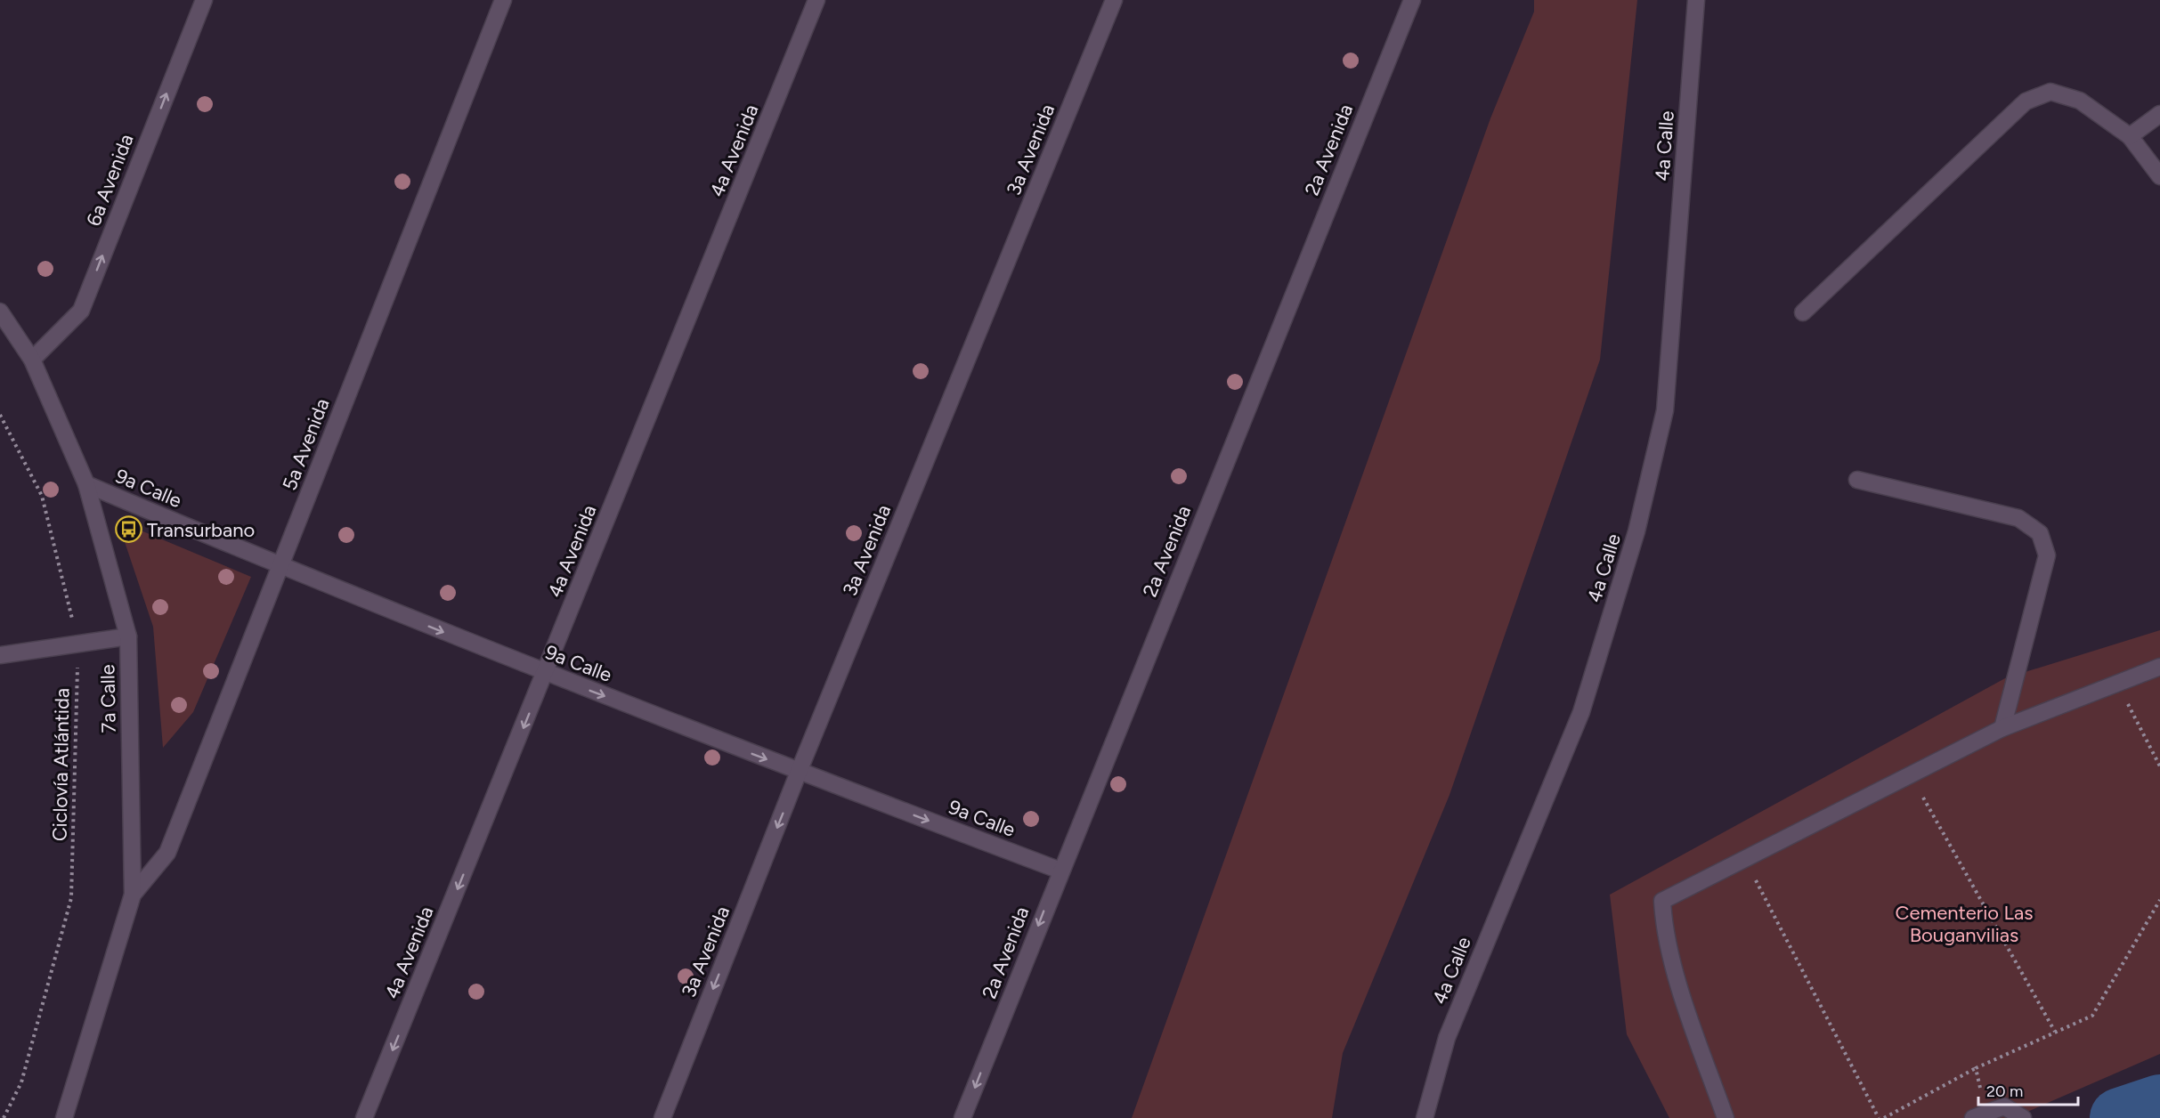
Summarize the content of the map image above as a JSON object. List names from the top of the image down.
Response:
{
  "streets": {
    "street": [
      "4a Calle",
      "3a Avenida",
      "2a Avenida",
      "4a Avenida",
      "6a Avenida",
      "5a Avenida",
      "9a Calle",
      "7a Calle"
    ],
    "path": ["Ciclovía Atlántida"]
  },
  "crossings": [
    ["3a Avenida", "9a Calle"],
    ["2a Avenida", "9a Calle"],
    ["4a Avenida", "9a Calle"],
    ["6a Avenida", "7a Calle"],
    ["5a Avenida", "9a Calle"],
    ["5a Avenida", "7a Calle"],
    ["9a Calle", "7a Calle"]
  ],
  "one_way": ["4a Avenida", "6a Avenida", "9a Calle"],
  "parks": ["Cementerio Las Bouganvilias"],
  "places": {
    "bus stop": ["Transurbano"]
  },
  "scale_bar": "20 m"
}
